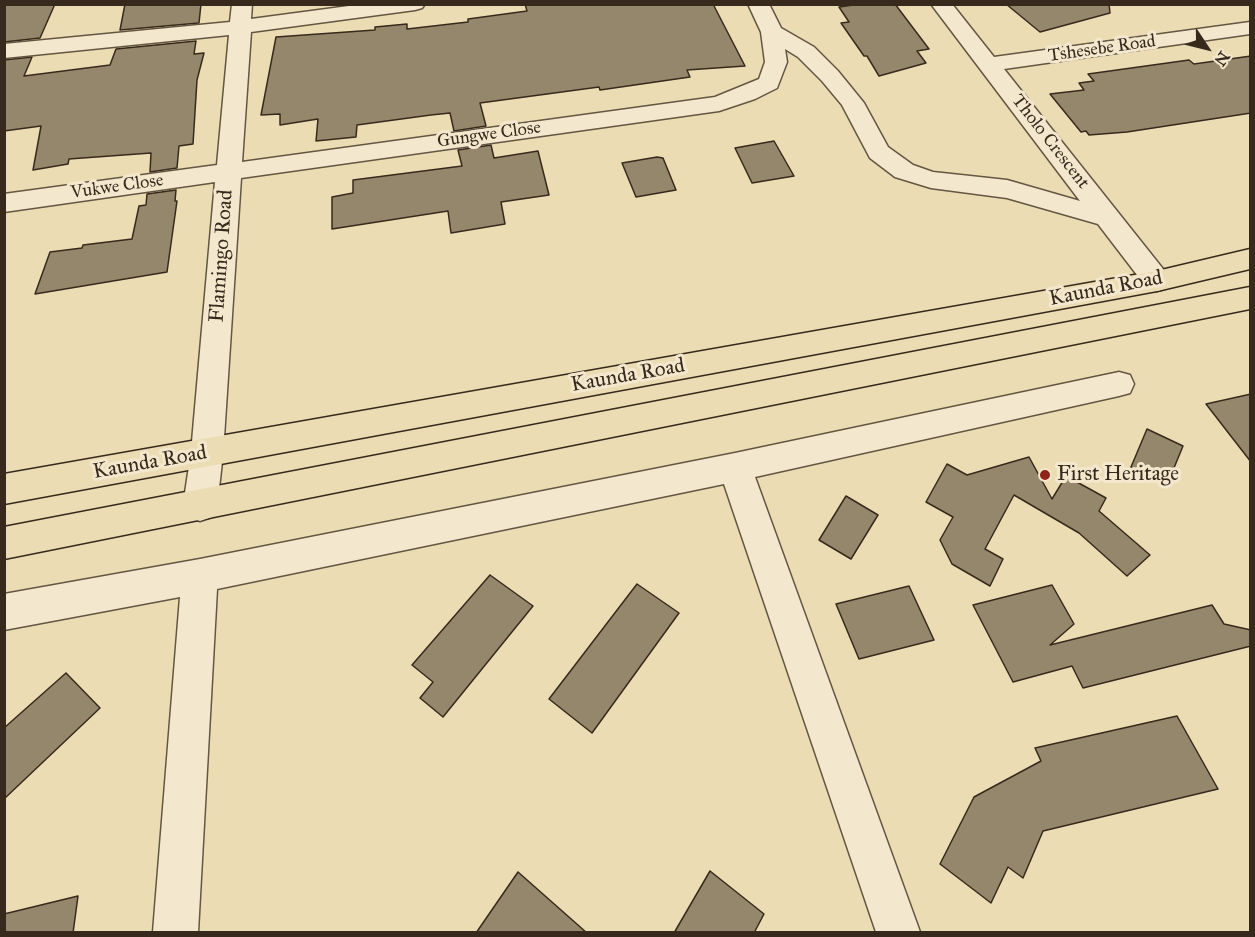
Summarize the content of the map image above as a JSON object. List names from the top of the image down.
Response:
{
  "streets": {
    "main road": ["Kaunda Road"],
    "street": [
      "Tshesebe Road",
      "Gungwe Close",
      "Tholo Crescent",
      "Vukwe Close",
      "Flamingo Road"
    ]
  },
  "crossings": [
    ["Tshesebe Road", "Tholo Crescent"],
    ["Gungwe Close", "Vukwe Close"],
    ["Gungwe Close", "Flamingo Road"],
    ["Tholo Crescent", "Kaunda Road"],
    ["Vukwe Close", "Flamingo Road"],
    ["Flamingo Road", "Kaunda Road"]
  ],
  "places": ["First Heritage"],
  "north": "bottom right"
}
